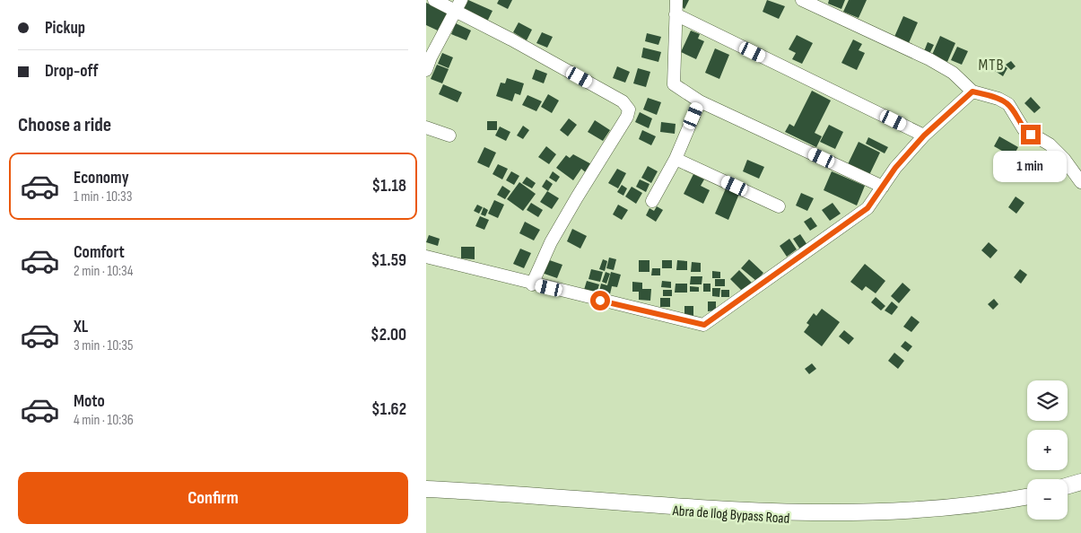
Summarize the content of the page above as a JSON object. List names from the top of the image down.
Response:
{
  "streets": {
    "main road": ["Abra de Ilog Bypass Road"]
  },
  "districts": ["MTB"],
  "page": {
    "banner": ["Pickup", "Drop-off"],
    "heading": "Choose a ride",
    "bubble": "1 min",
    "list": [
      {
        "name": "Economy",
        "note": "1 min · 10:33",
        "value": "$1.18"
      },
      {
        "name": "Comfort",
        "note": "2 min · 10:34",
        "value": "$1.59"
      },
      {
        "name": "XL",
        "note": "3 min · 10:35",
        "value": "$2.00"
      },
      {
        "name": "Moto",
        "note": "4 min · 10:36",
        "value": "$1.62"
      }
    ],
    "map_buttons": ["+", "−"],
    "buttons": "Confirm"
  }
}
